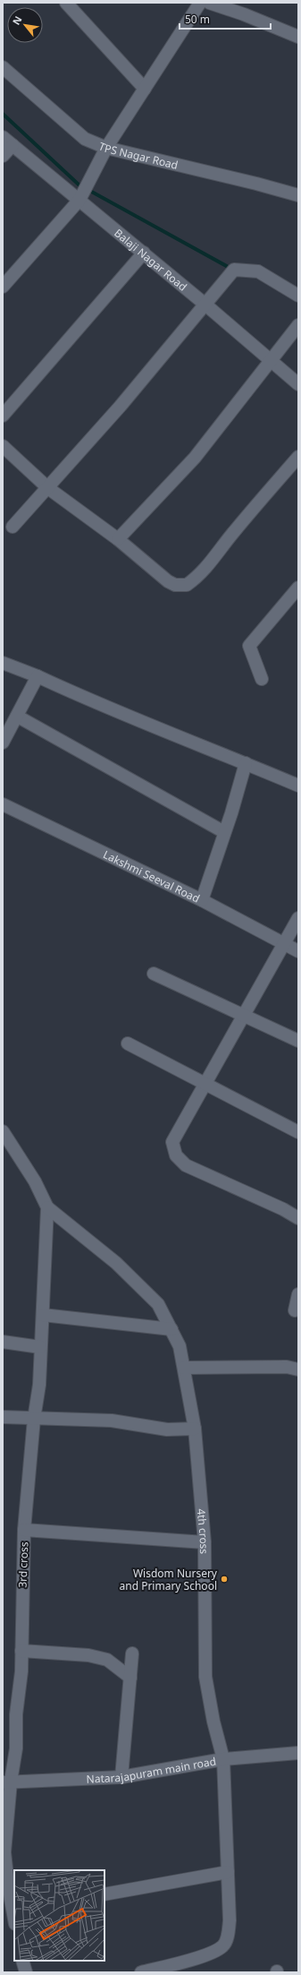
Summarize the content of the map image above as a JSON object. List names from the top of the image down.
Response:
{
  "streets": {
    "street": [
      "TPS Nagar Road",
      "Balaji Nagar Road",
      "Lakshmi Seeval Road",
      "4th cross",
      "3rd cross",
      "Natarajapuram main road"
    ]
  },
  "crossings": [
    ["4th cross", "3rd cross"],
    ["4th cross", "Natarajapuram main road"],
    ["3rd cross", "Natarajapuram main road"]
  ],
  "places": ["Wisdom Nursery and Primary School"],
  "scale_bar": "50 m",
  "north": "top left"
}
